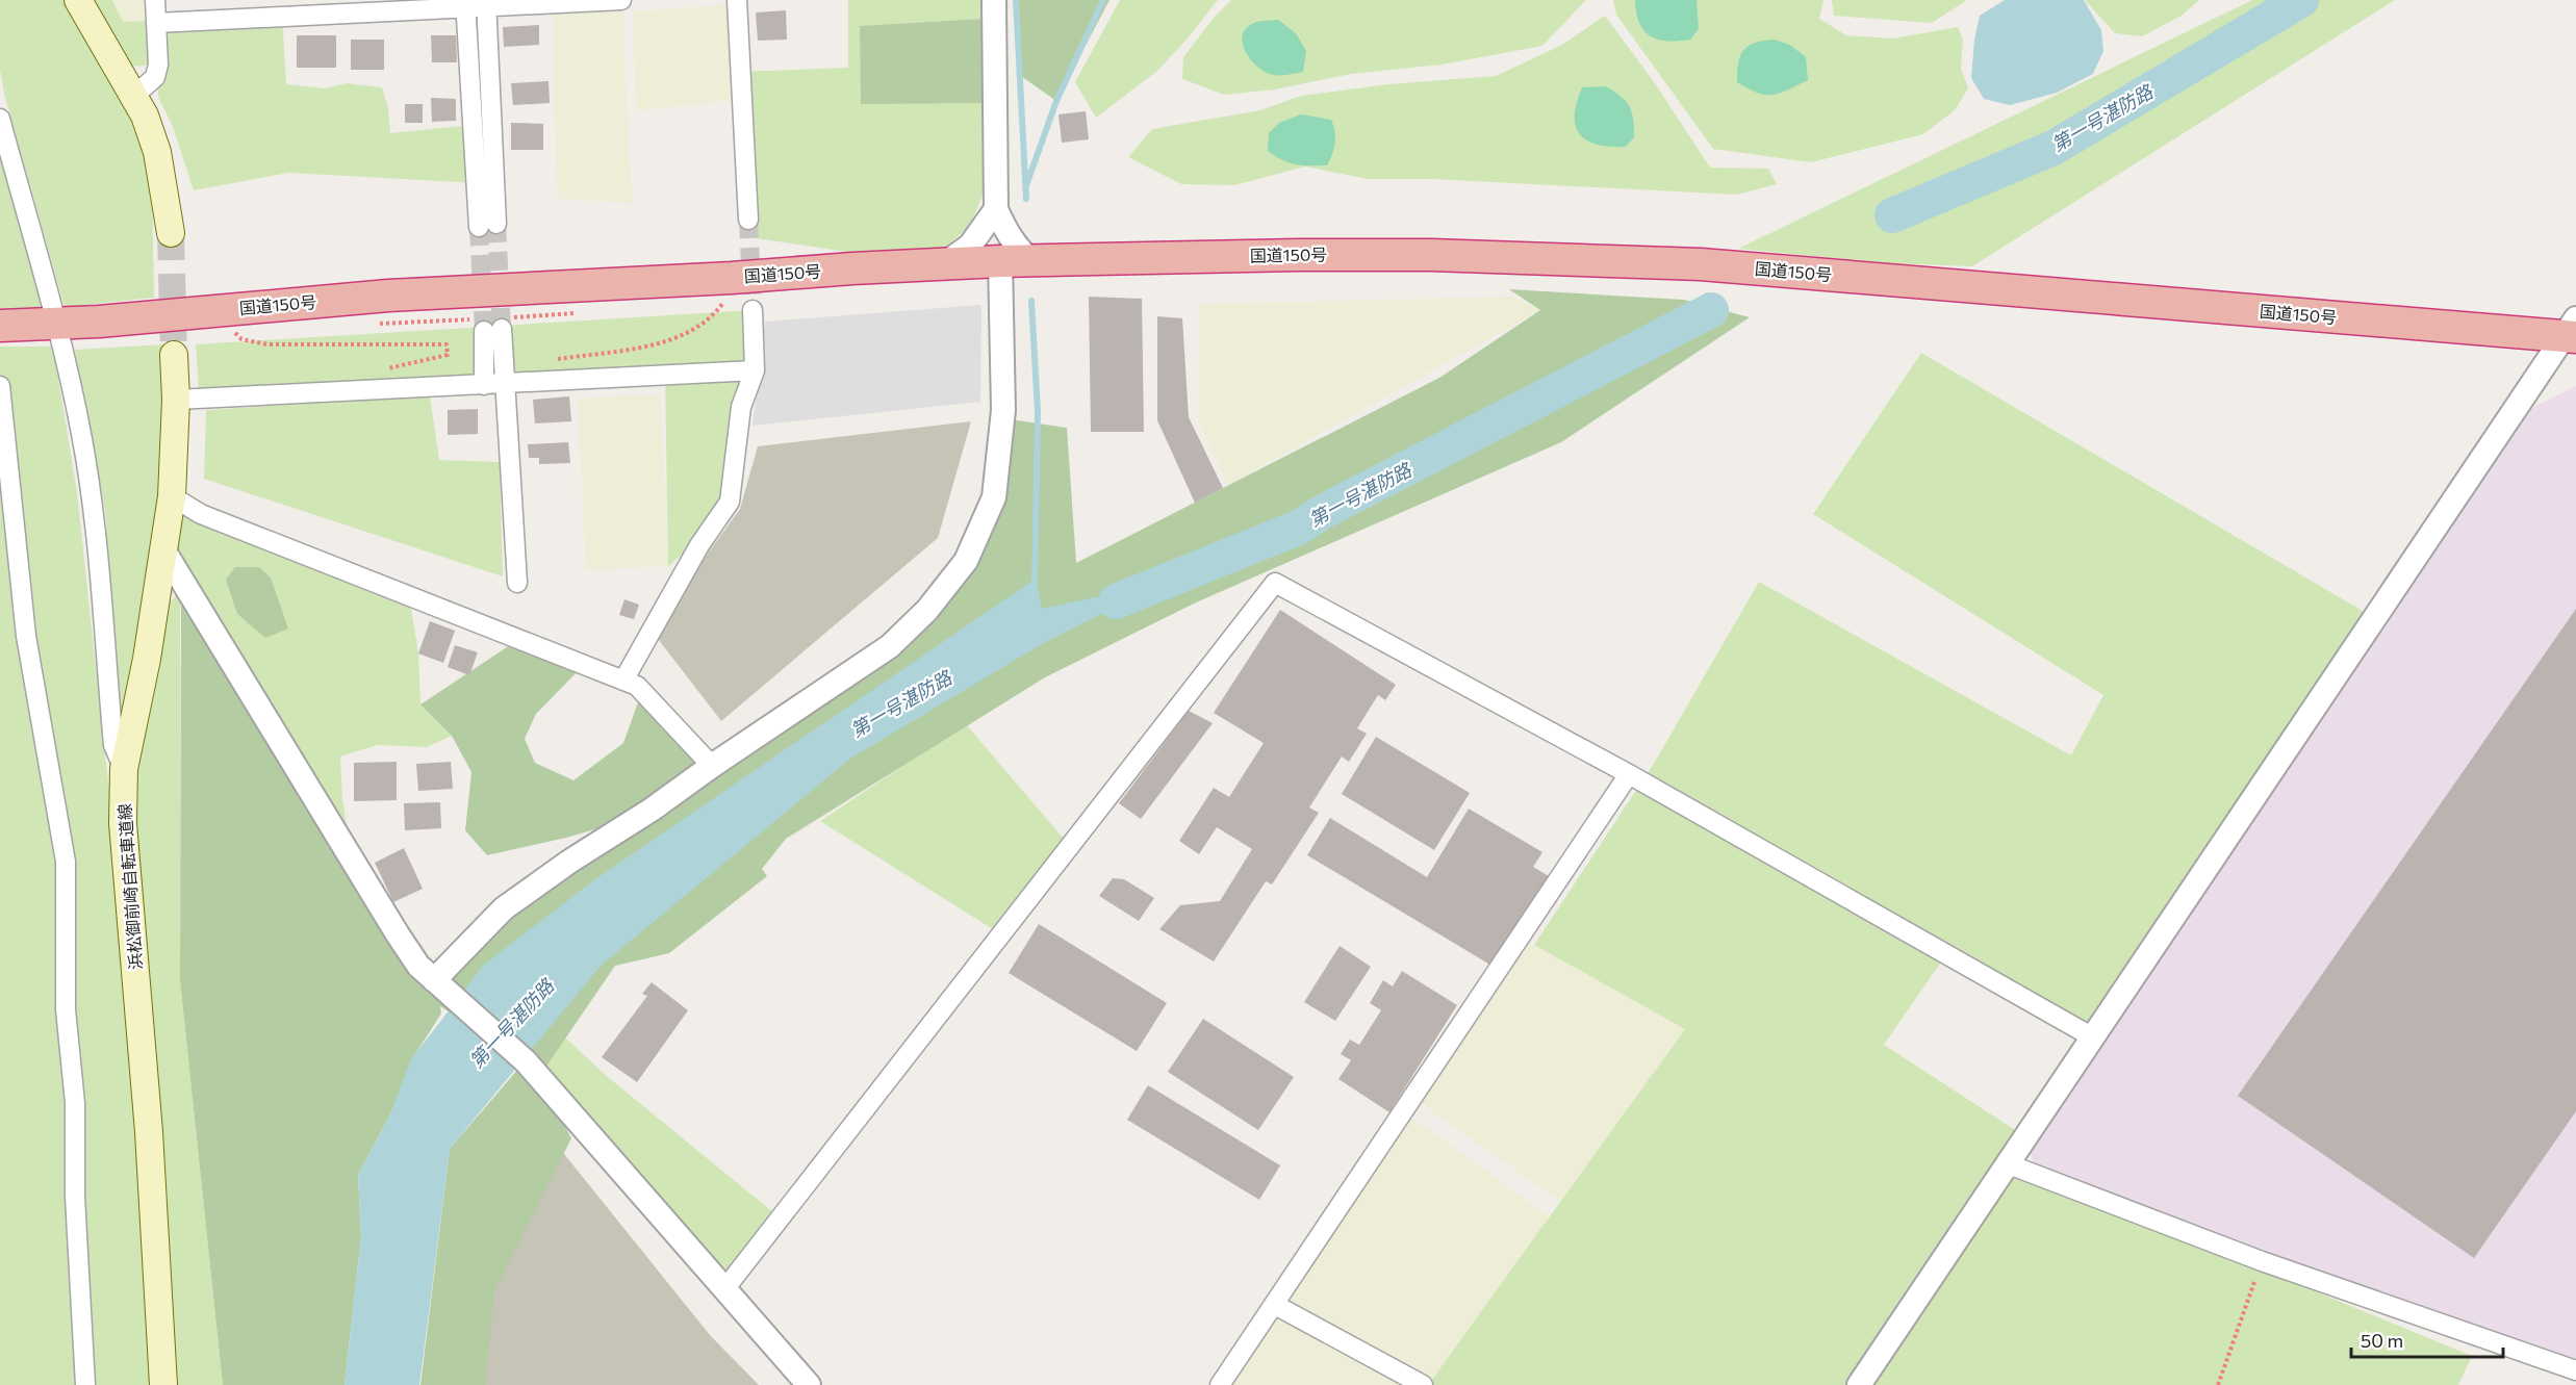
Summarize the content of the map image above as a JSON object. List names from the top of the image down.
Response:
{
  "streets": {
    "highway": ["国道150号"],
    "main road": ["浜松御前崎自転車道線"]
  },
  "water": ["第一号湛防路"],
  "scale_bar": "50 m"
}
